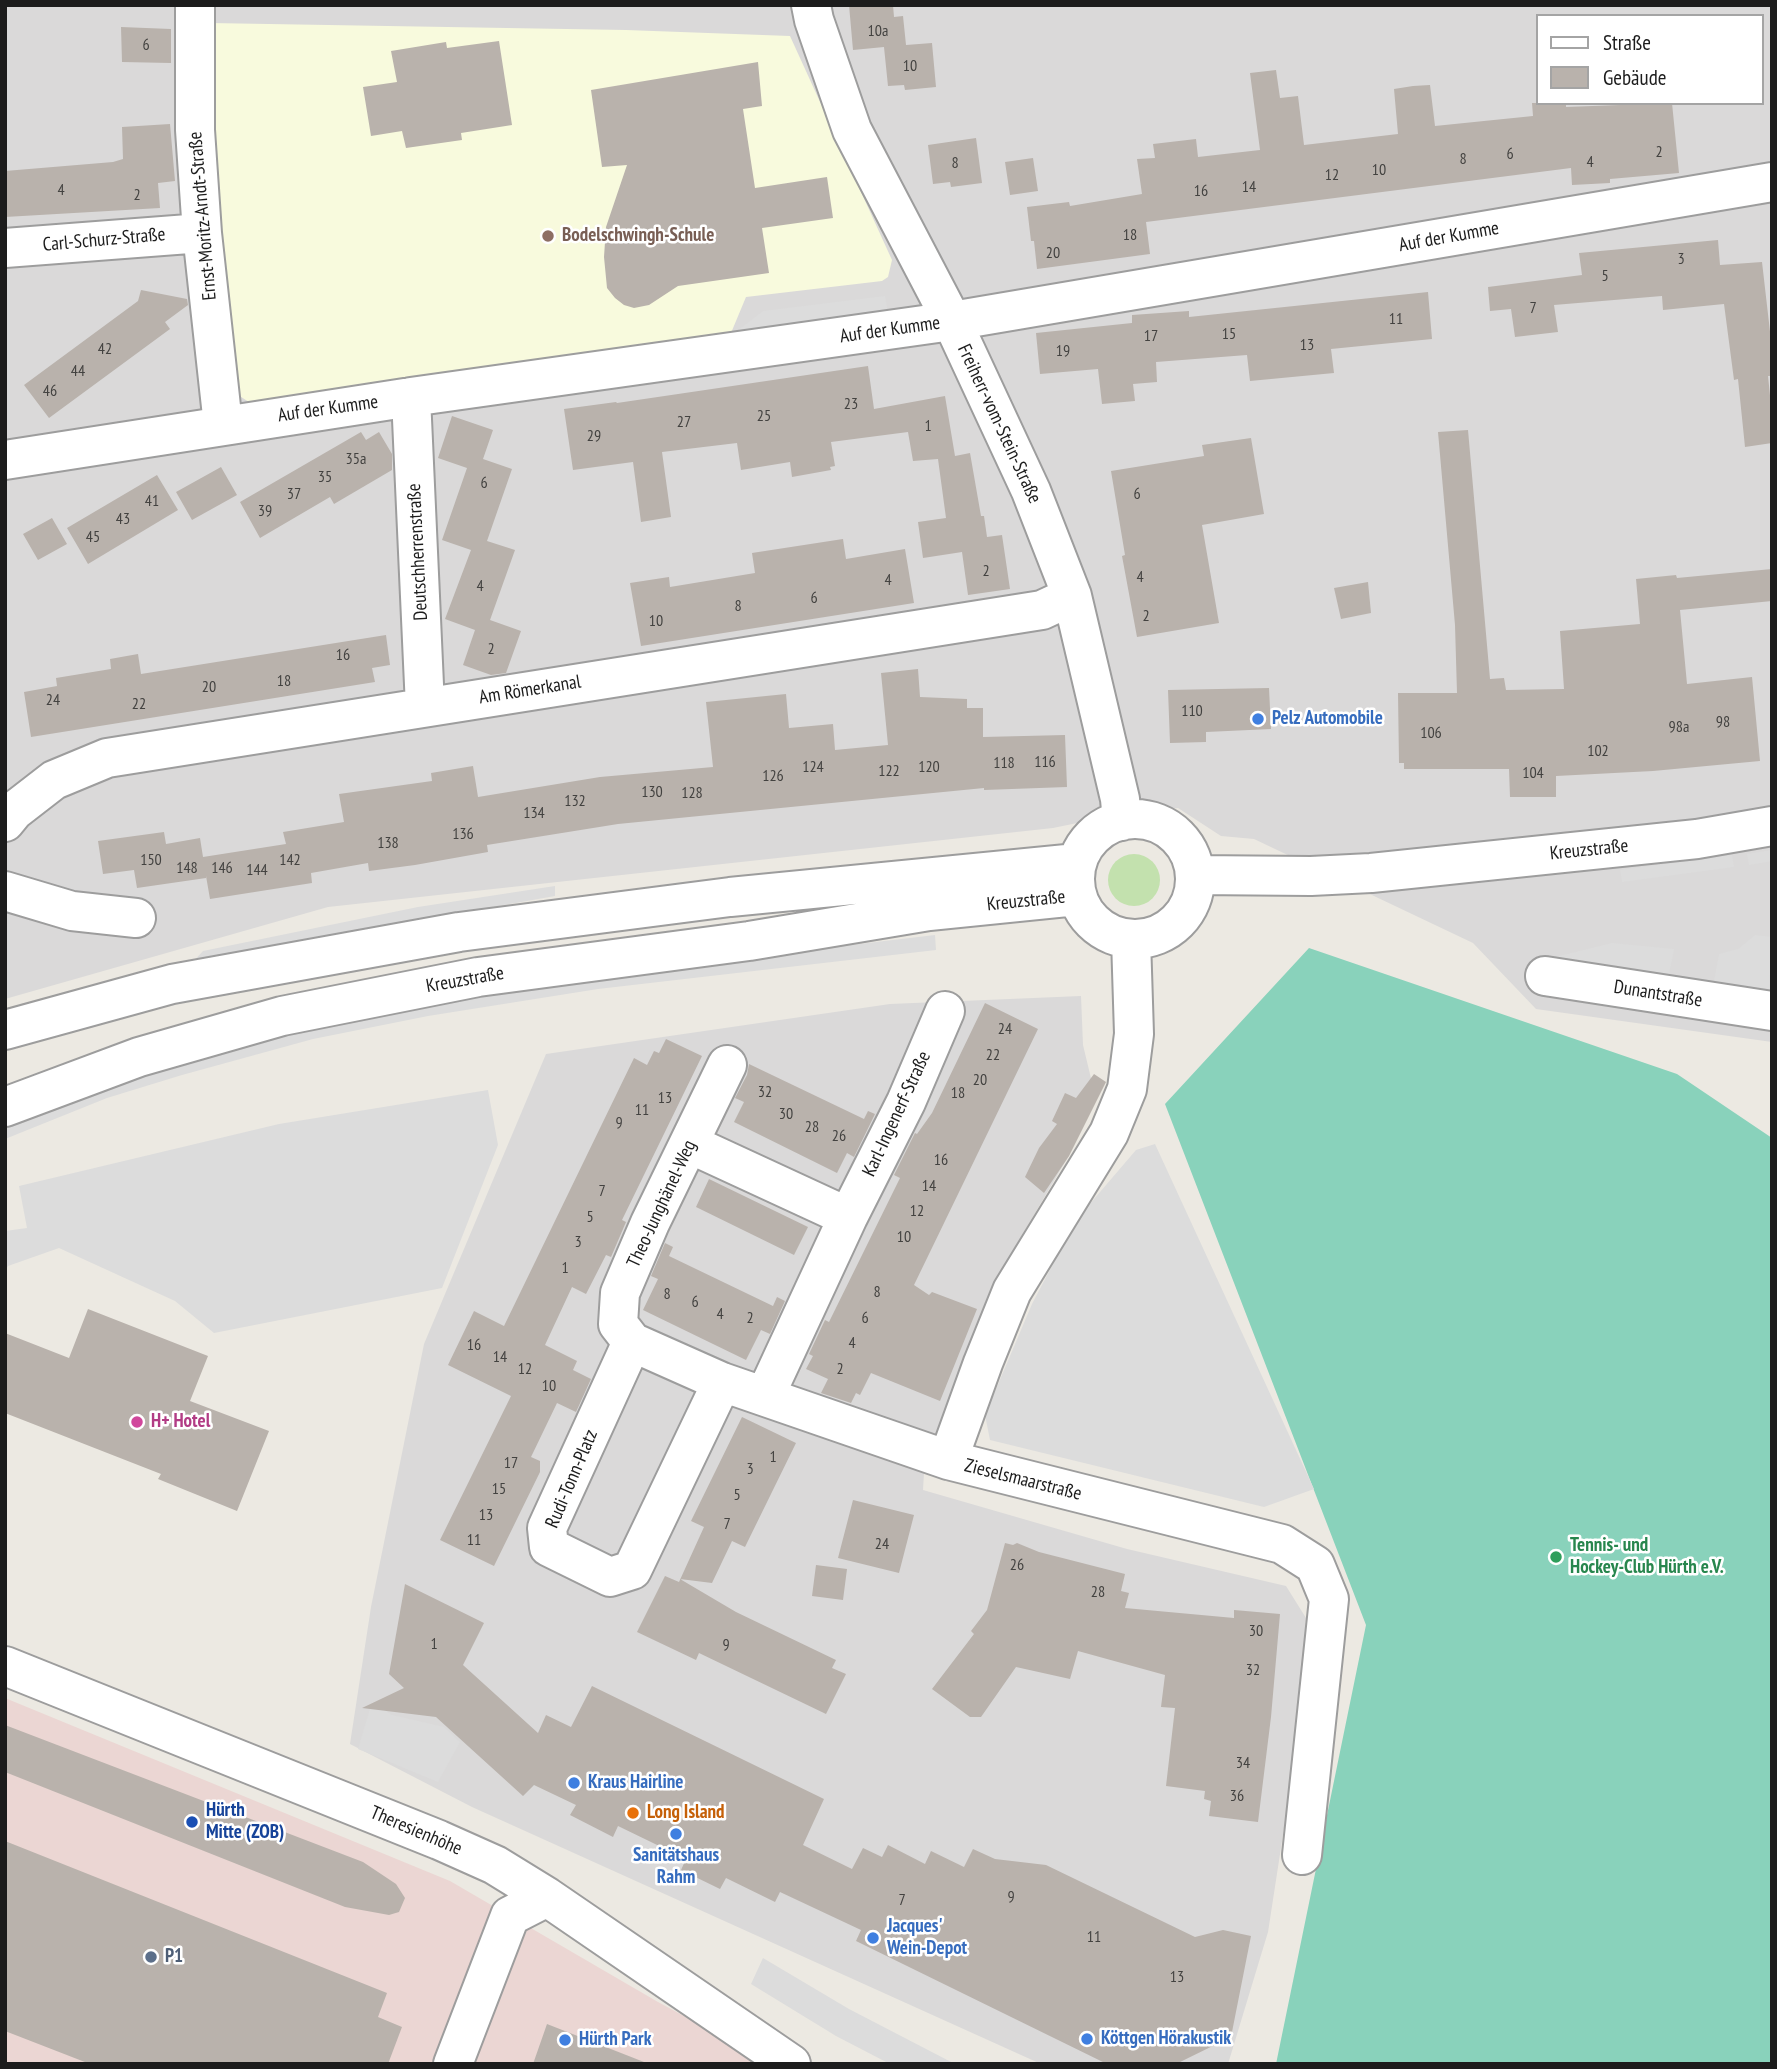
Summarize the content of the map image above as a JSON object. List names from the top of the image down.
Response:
{
  "streets": {
    "street": [
      "Ernst-Moritz-Arndt-Straße",
      "Auf der Kumme",
      "Carl-Schurz-Straße",
      "Freiherr-vom-Stein-Straße",
      "Deutschherrenstraße",
      "Am Römerkanal",
      "Kreuzstraße",
      "Dunantstraße",
      "Karl-Ingenerf-Straße",
      "Theo-Junghänel-Weg",
      "Rudi-Tonn-Platz",
      "Zieselsmaarstraße",
      "Theresienhöhe"
    ]
  },
  "crossings": [
    ["Ernst-Moritz-Arndt-Straße", "Auf der Kumme"],
    ["Ernst-Moritz-Arndt-Straße", "Carl-Schurz-Straße"],
    ["Auf der Kumme", "Freiherr-vom-Stein-Straße"],
    ["Auf der Kumme", "Deutschherrenstraße"],
    ["Freiherr-vom-Stein-Straße", "Am Römerkanal"],
    ["Freiherr-vom-Stein-Straße", "Kreuzstraße"],
    ["Freiherr-vom-Stein-Straße", "Zieselsmaarstraße"],
    ["Deutschherrenstraße", "Am Römerkanal"],
    ["Kreuzstraße", "Zieselsmaarstraße"],
    ["Theo-Junghänel-Weg", "Rudi-Tonn-Platz"]
  ],
  "places": [
    "Bodelschwingh-Schule",
    "Pelz Automobile",
    "H+ Hotel",
    "Tennis- und Hockey-Club Hürth e.V.",
    "Kraus Hairline",
    "Long Island",
    "Hürth Mitte (ZOB)",
    "Sanitätshaus Rahm",
    "Jacques' Wein-Depot",
    "P1",
    "Köttgen Hörakustik",
    "Hürth Park"
  ],
  "house_numbers": [
    "10a",
    "6",
    "10",
    "2",
    "6",
    "8",
    "4",
    "8",
    "10",
    "12",
    "14",
    "4",
    "16",
    "2",
    "18",
    "20",
    "3",
    "5",
    "7",
    "11",
    "15",
    "17",
    "13",
    "42",
    "19",
    "44",
    "46",
    "23",
    "25",
    "27",
    "1",
    "29",
    "35a",
    "35",
    "6",
    "37",
    "6",
    "41",
    "39",
    "43",
    "45",
    "2",
    "4",
    "4",
    "4",
    "6",
    "8",
    "2",
    "10",
    "2",
    "16",
    "18",
    "20",
    "24",
    "22",
    "110",
    "98",
    "98a",
    "106",
    "102",
    "116",
    "118",
    "124",
    "120",
    "122",
    "104",
    "126",
    "130",
    "128",
    "132",
    "134",
    "136",
    "138",
    "150",
    "142",
    "148",
    "146",
    "144",
    "24",
    "22",
    "20",
    "32",
    "18",
    "13",
    "11",
    "30",
    "9",
    "28",
    "26",
    "16",
    "14",
    "7",
    "12",
    "5",
    "10",
    "3",
    "1",
    "8",
    "8",
    "6",
    "4",
    "2",
    "6",
    "4",
    "16",
    "14",
    "12",
    "2",
    "10",
    "1",
    "17",
    "3",
    "15",
    "5",
    "13",
    "7",
    "11",
    "24",
    "26",
    "28",
    "30",
    "1",
    "9",
    "32",
    "34",
    "36",
    "9",
    "7",
    "11",
    "13"
  ],
  "legend": ["Straße", "Gebäude"]
}
